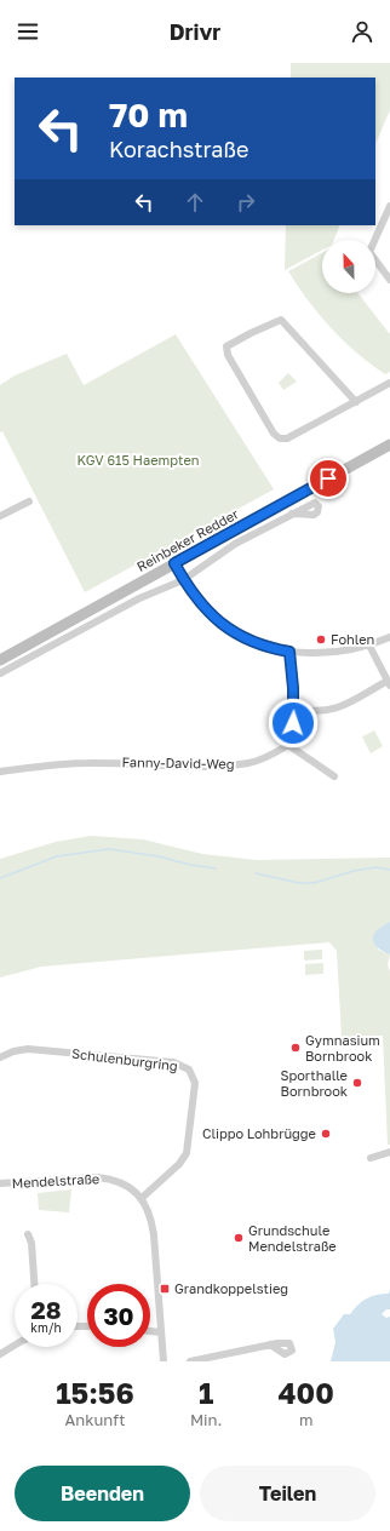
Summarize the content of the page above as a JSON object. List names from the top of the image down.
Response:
{
  "streets": {
    "main road": ["Reinbeker Redder"],
    "street": ["Fanny-David-Weg", "Schulenburgring", "Mendelstraße"]
  },
  "crossings": [
    ["Schulenburgring", "Mendelstraße"]
  ],
  "parks": ["KGV 615 Haempten"],
  "places": {
    "other": [
      "Fohlen",
      "Gymnasium Bornbrook",
      "Sporthalle Bornbrook",
      "Clippo Lohbrügge",
      "Grundschule Mendelstraße"
    ],
    "transit": ["Grandkoppelstieg"]
  },
  "north": "top",
  "page": {
    "header": "Drivr",
    "turn": ["70 m", "Korachstraße"],
    "speed": "28 km/h",
    "limit": "30",
    "eta": [
      "15:56",
      "Ankunft",
      "1",
      "Min.",
      "400",
      "m"
    ],
    "buttons": ["Beenden", "Teilen"]
  }
}
